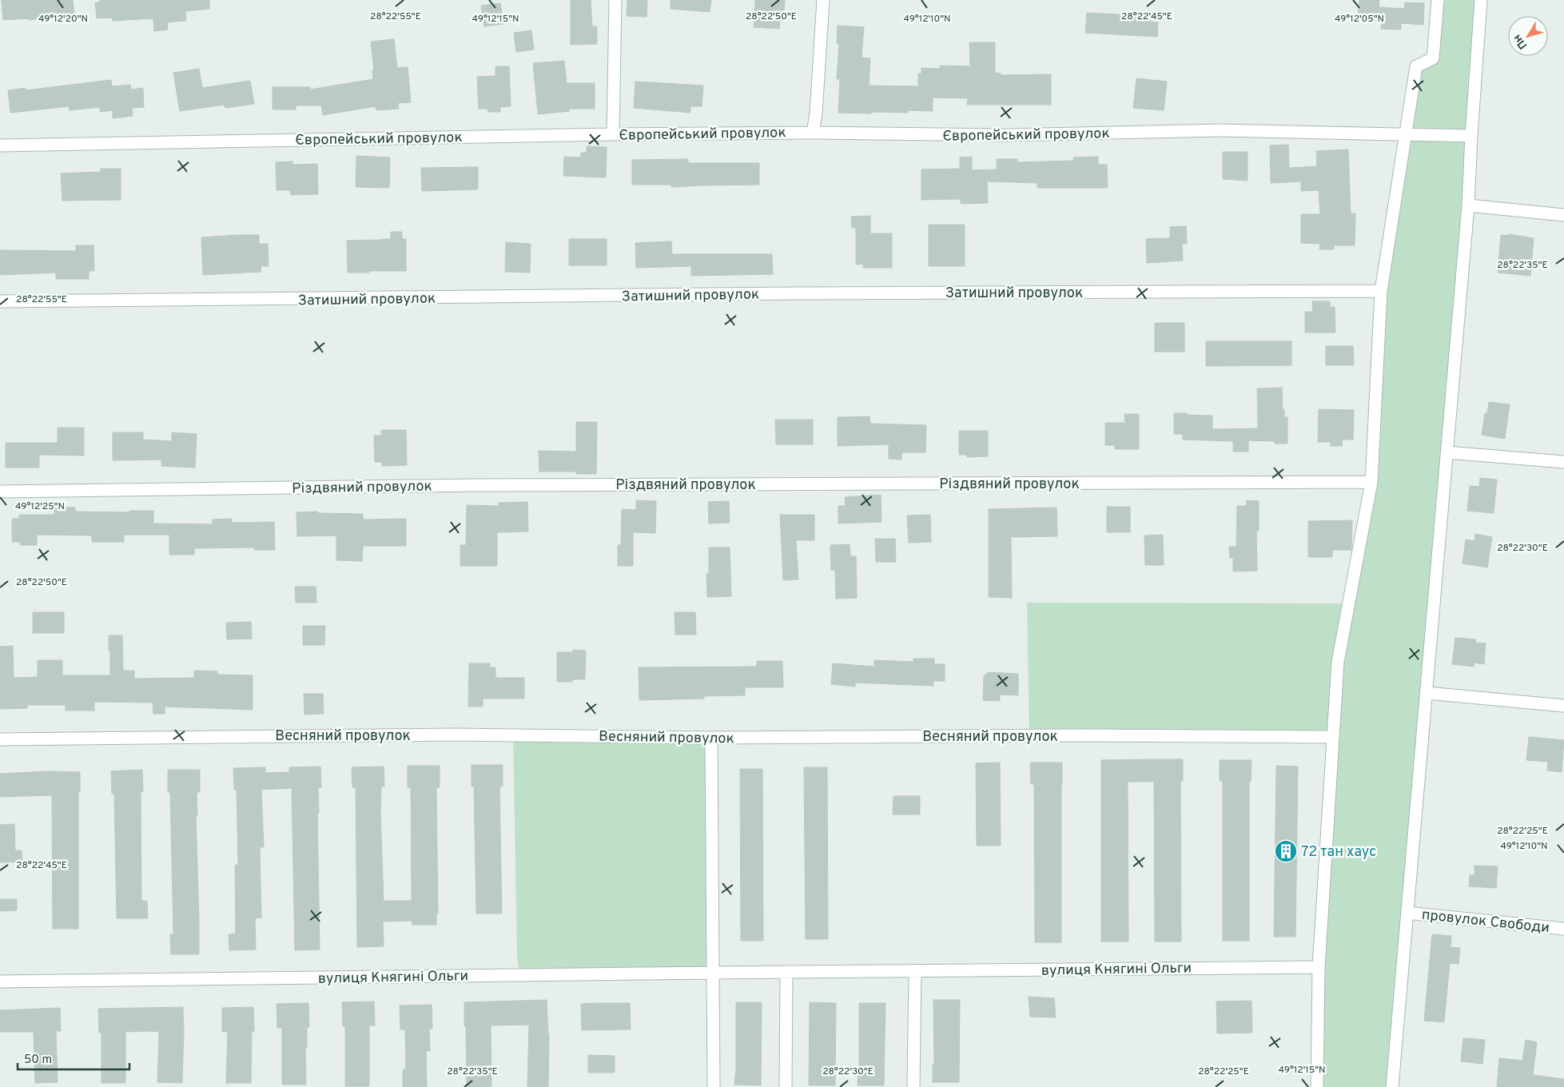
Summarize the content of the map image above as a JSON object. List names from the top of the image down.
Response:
{
  "streets": {
    "street": [
      "Європейський провулок",
      "Затишний провулок",
      "Різдвяний провулок",
      "Весняний провулок",
      "провулок Свободи",
      "вулиця Княгині Ольги"
    ]
  },
  "places": {
    "building": ["72 тан хаус"]
  },
  "scale_bar": "50 m",
  "north": "bottom left",
  "coordinates": [
    "28°22'55\"E",
    "28°22'50\"E",
    "28°22'45\"E",
    "49°12'20\"N",
    "49°12'15\"N",
    "49°12'10\"N",
    "49°12'05\"N",
    "28°22'35\"E",
    "49°12'25\"N",
    "28°22'30\"E",
    "28°22'25\"E"
  ]
}
